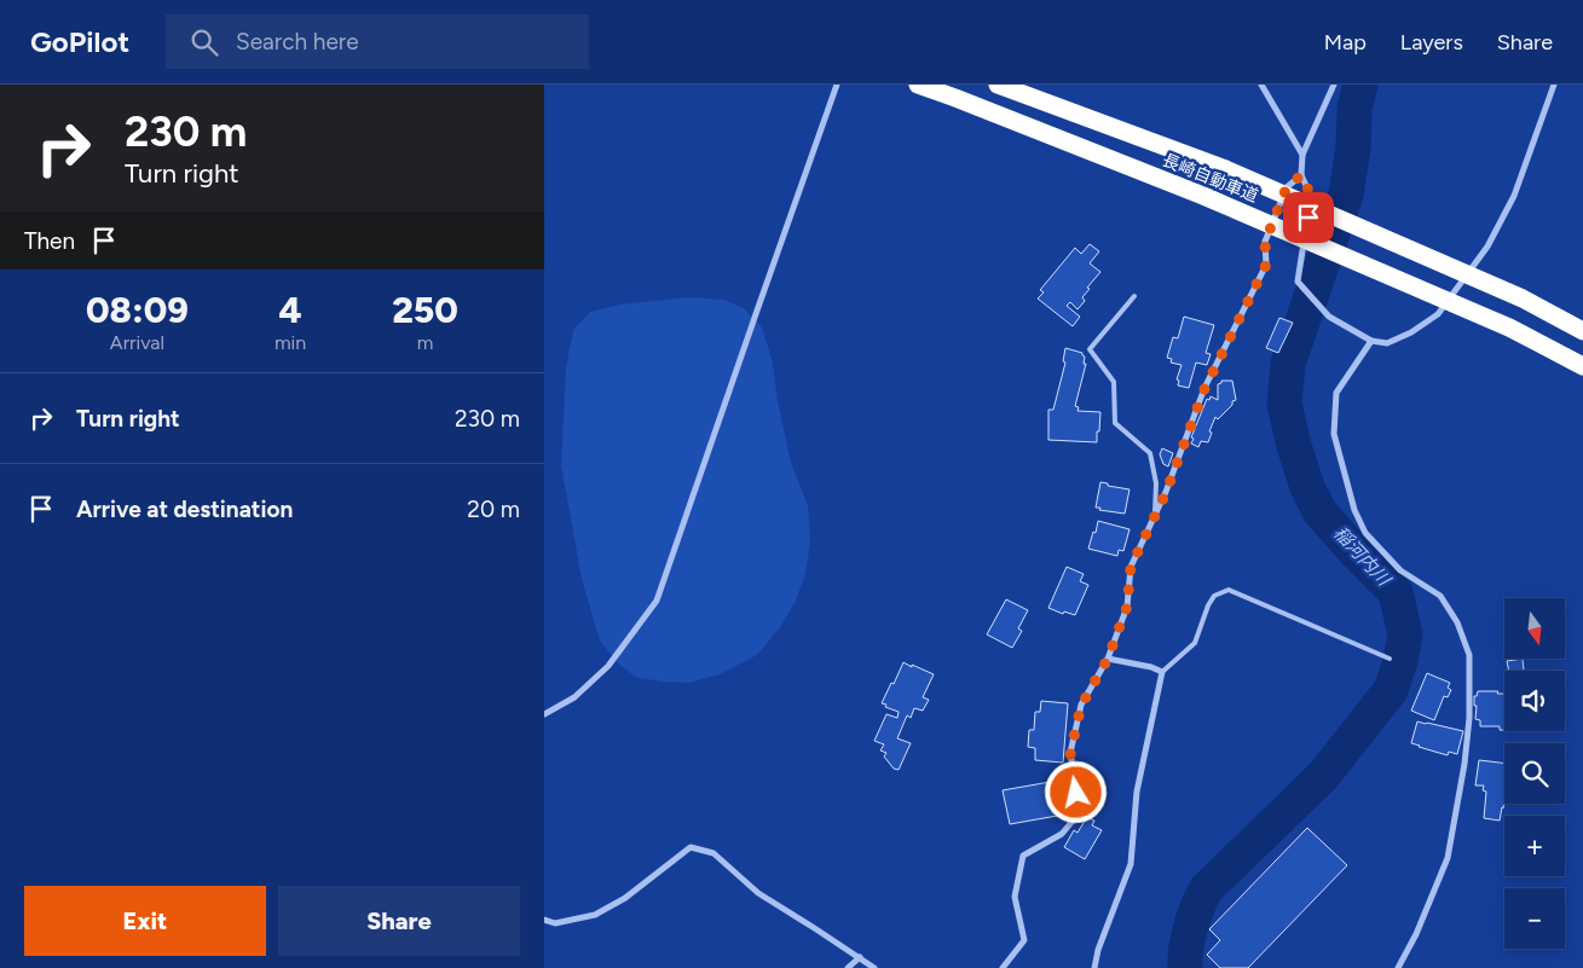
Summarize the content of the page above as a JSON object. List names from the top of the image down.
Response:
{
  "streets": {
    "highway": ["長崎自動車道"]
  },
  "water": ["稲河内川"],
  "north": "bottom",
  "page": {
    "header": "GoPilot",
    "search": "Search here",
    "nav": ["Map", "Layers", "Share"],
    "turn": ["230 m", "Turn right"],
    "then": "Then",
    "eta": [
      "08:09",
      "Arrival",
      "4",
      "min",
      "250",
      "m"
    ],
    "list": [
      {
        "name": "Turn right",
        "value": "230 m"
      },
      {
        "name": "Arrive at destination",
        "value": "20 m"
      }
    ],
    "map_buttons": ["+", "−"],
    "buttons": ["Exit", "Share"]
  }
}
